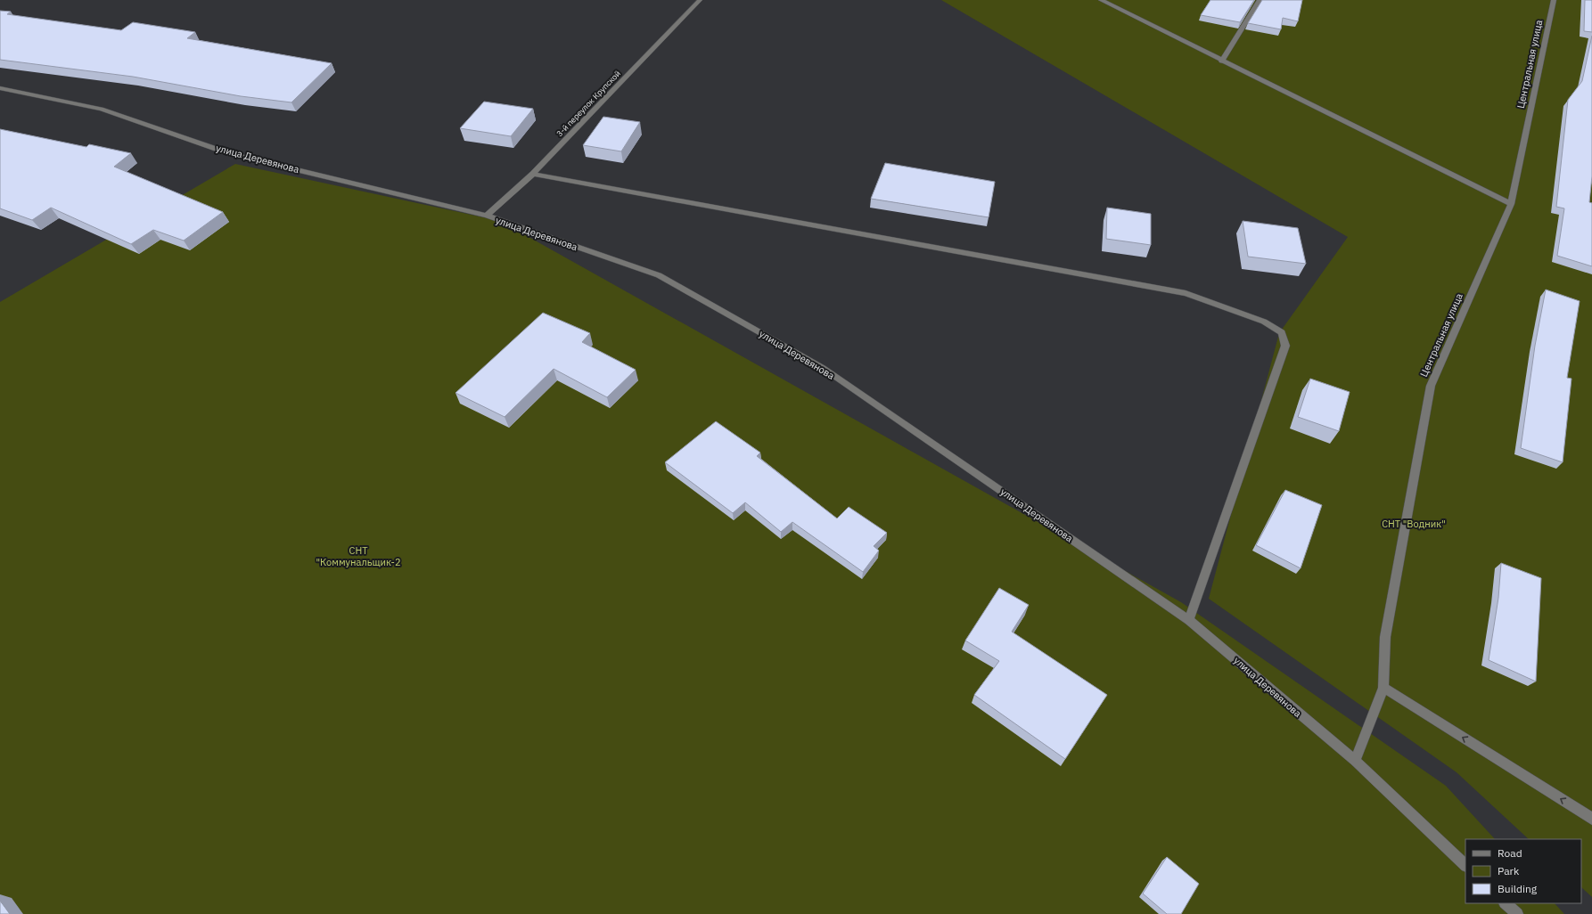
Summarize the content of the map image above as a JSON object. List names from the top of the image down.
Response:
{
  "streets": {
    "street": ["Центральная улица", "3-й переулок Крупской", "улица Деревянова"]
  },
  "crossings": [
    ["Центральная улица", "улица Деревянова"],
    ["3-й переулок Крупской", "улица Деревянова"]
  ],
  "parks": ["СНТ \"Водник\"", "СНТ \"Коммунальщик-2"],
  "legend": ["Road", "Park", "Building"]
}
